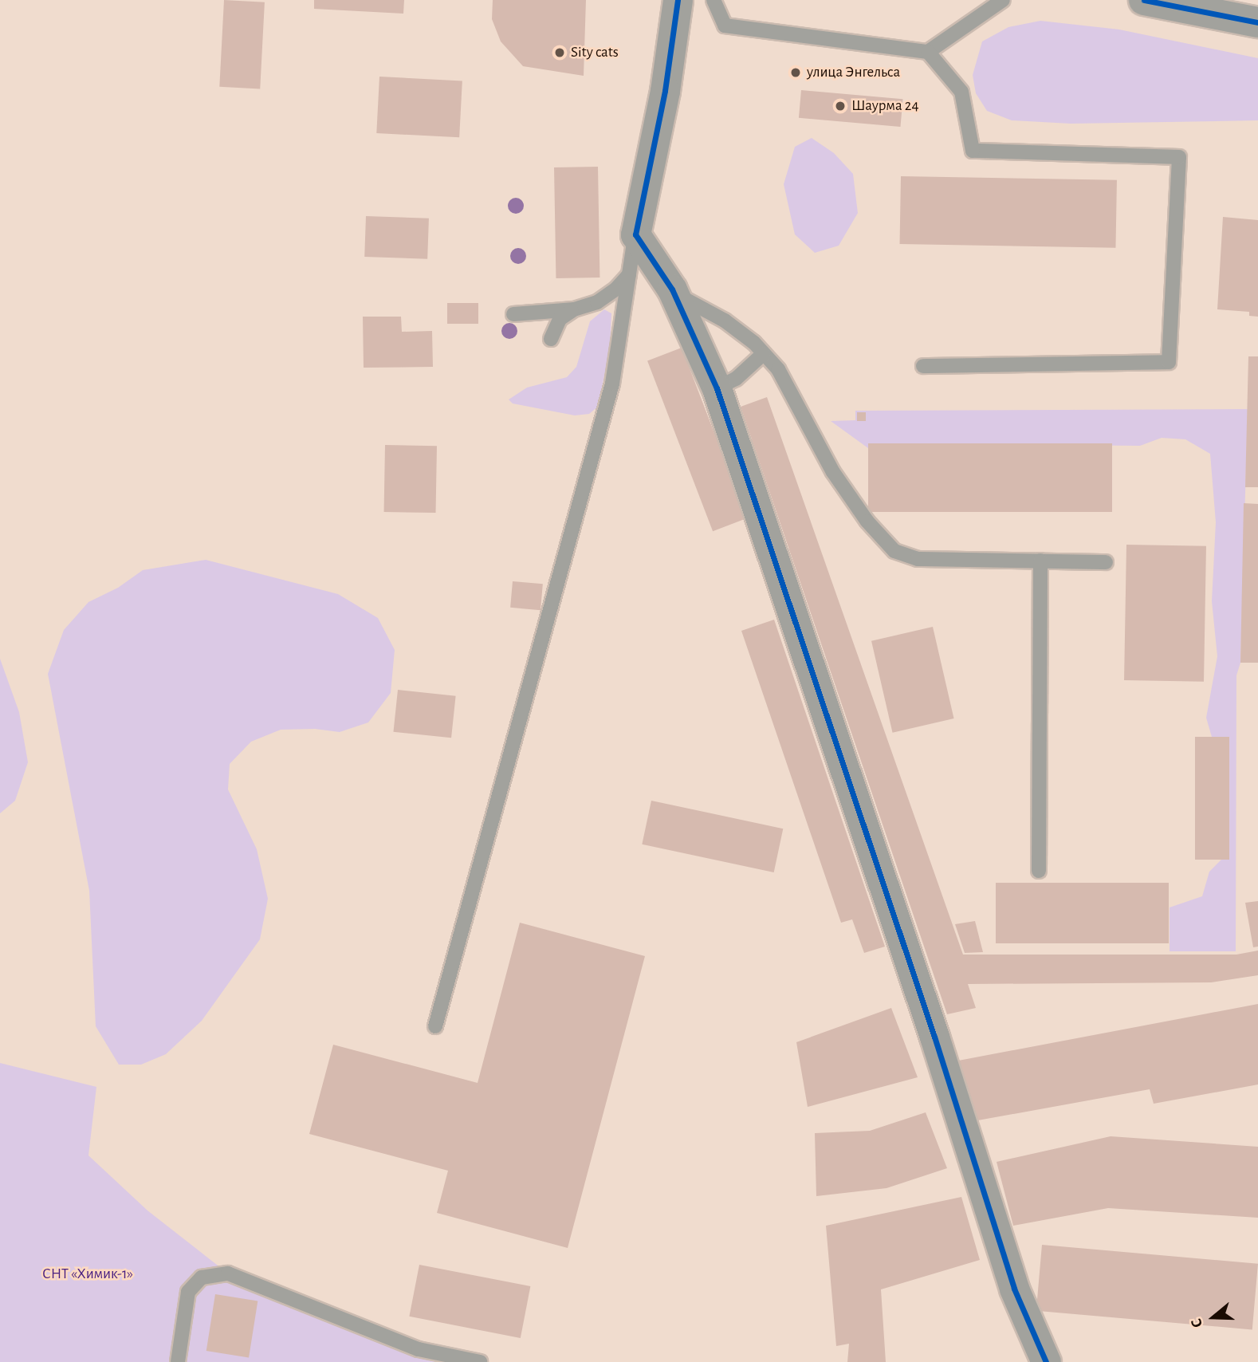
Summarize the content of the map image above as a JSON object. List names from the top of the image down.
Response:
{
  "parks": ["СНТ «Химик-1»"],
  "places": ["Sity cats", "улица Энгельса", "Шаурма 24"],
  "north": "left"
}
